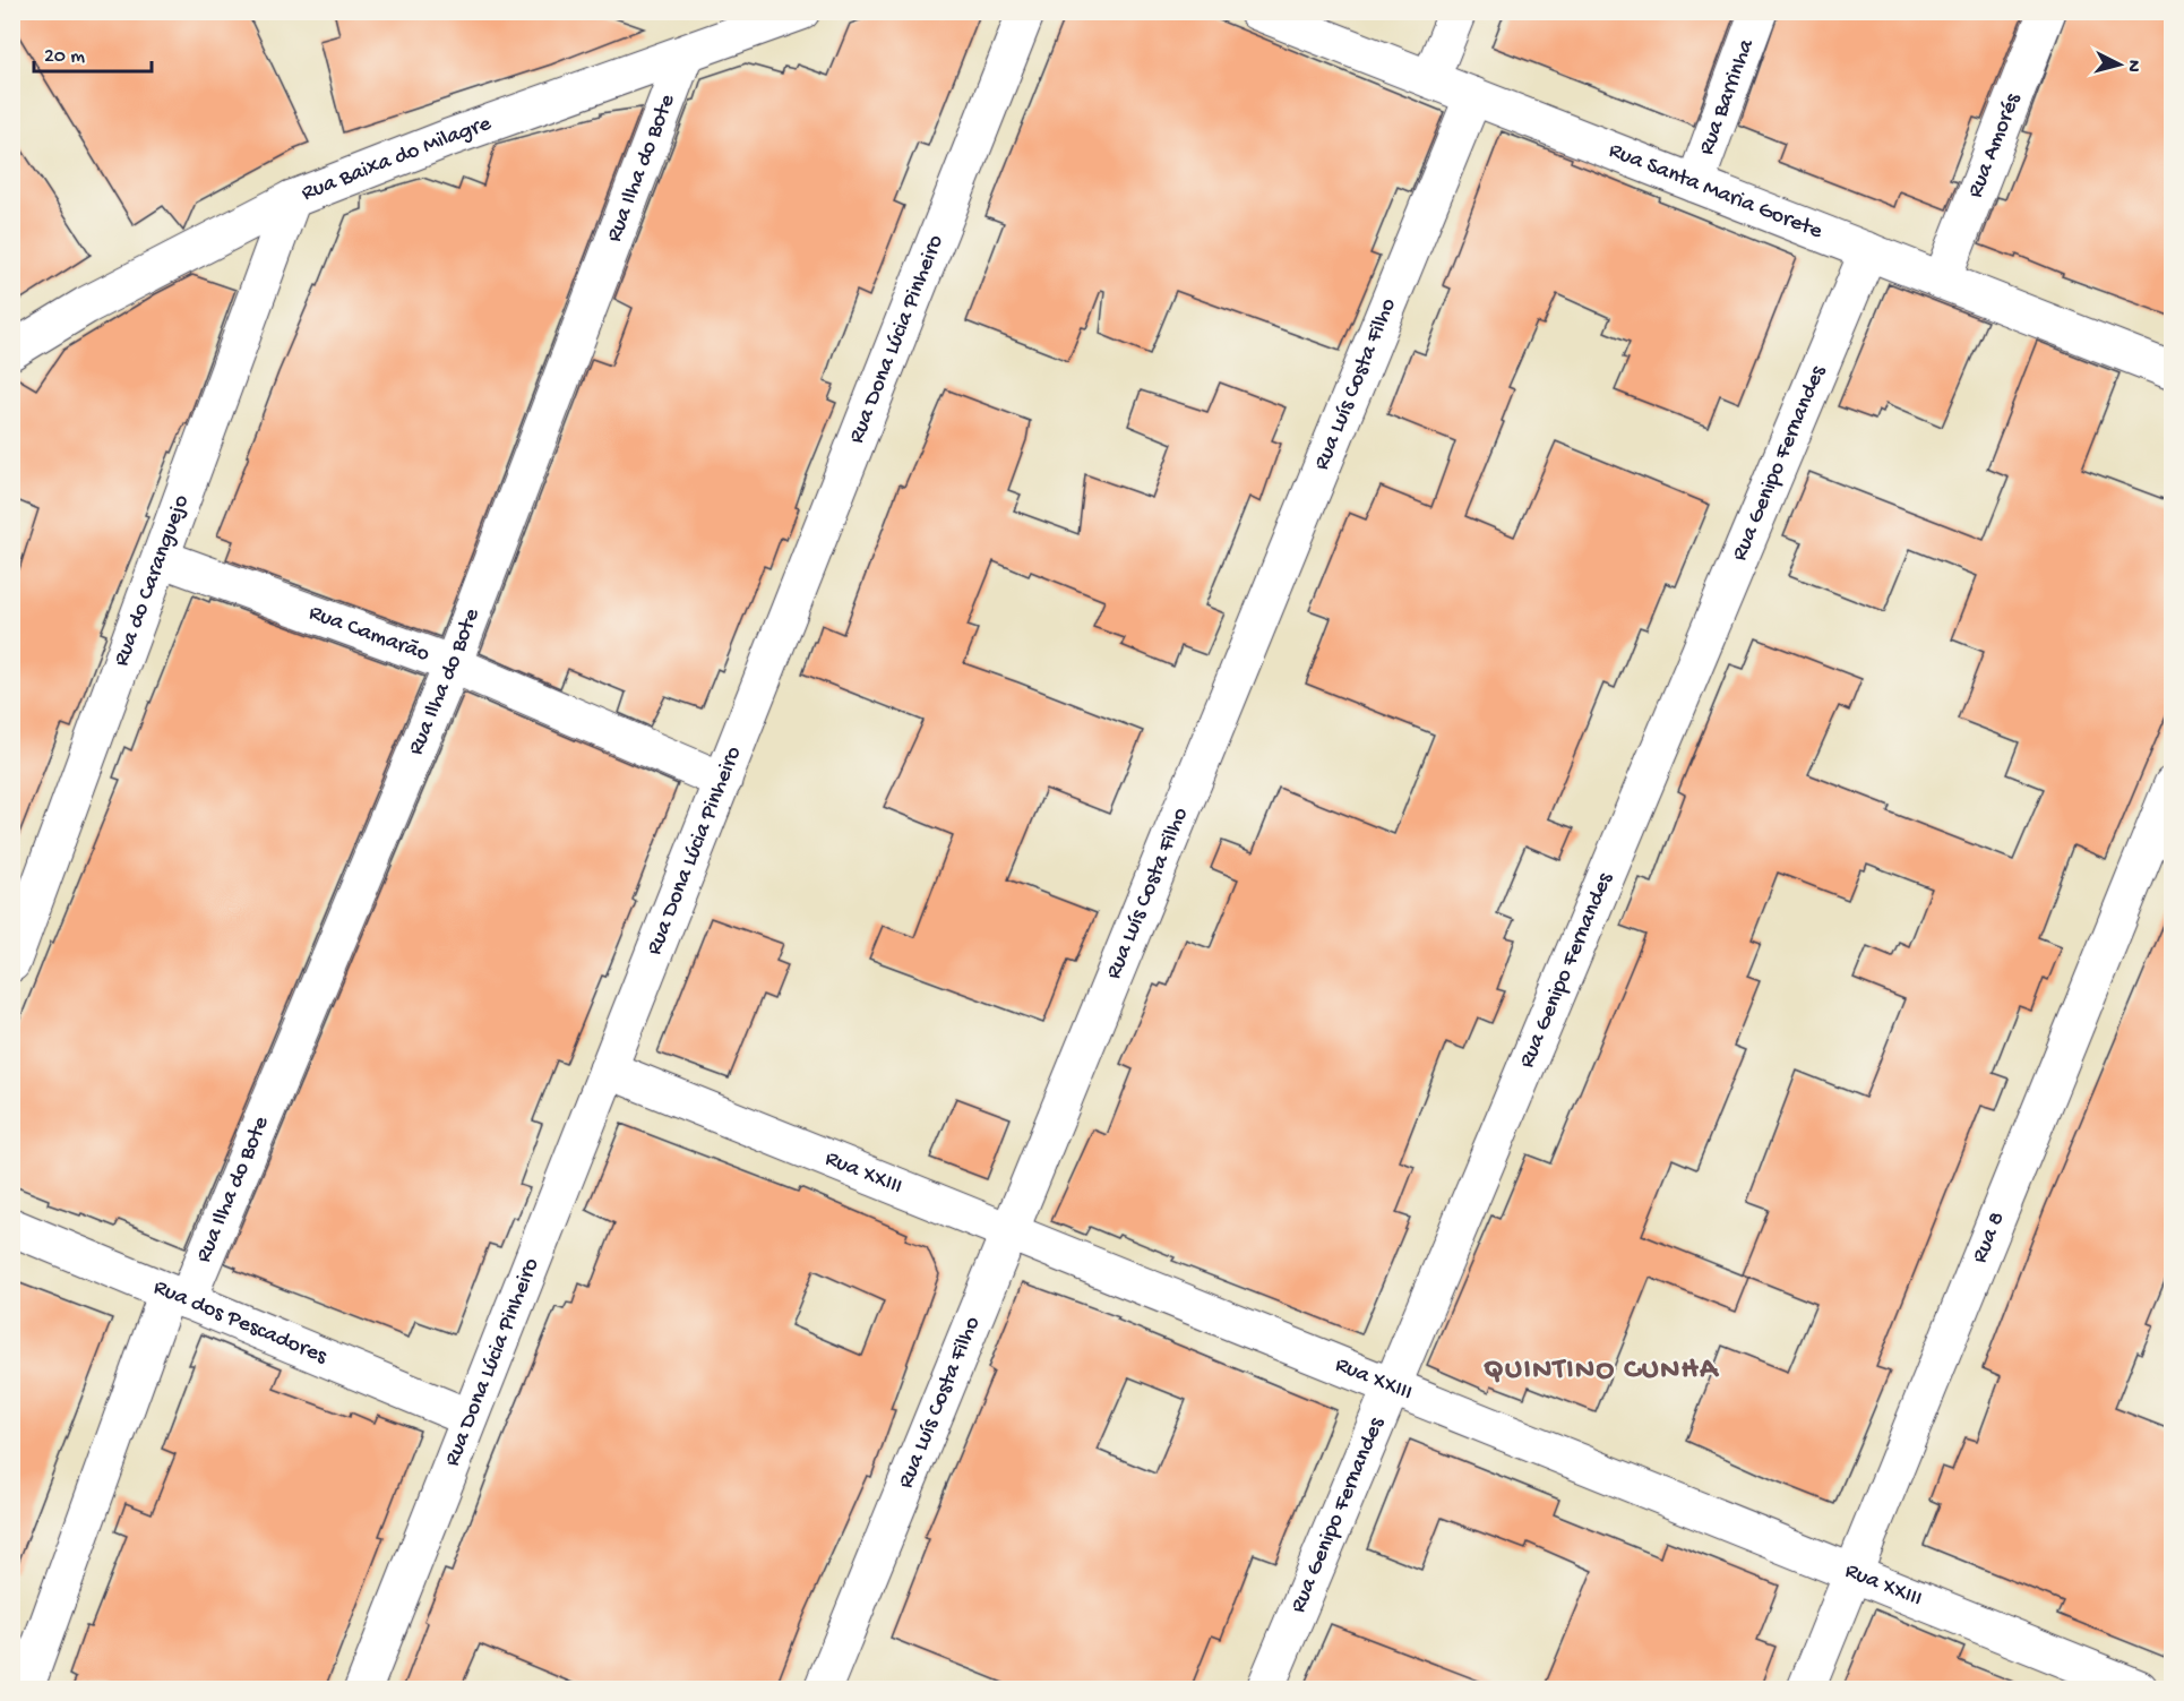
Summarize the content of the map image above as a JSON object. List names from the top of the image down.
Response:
{
  "streets": {
    "street": [
      "Rua Barrinha",
      "Rua Amorés",
      "Rua Baixa do Milagre",
      "Rua Ilha do Bote",
      "Rua Santa Maria Gorete",
      "Rua Dona Lúcia Pinheiro",
      "Rua Luís Costa Filho",
      "Rua Genipo Fernandes",
      "Rua do Caranguejo",
      "Rua Camarão",
      "Rua XXIII",
      "Rua 8",
      "Rua dos Pescadores"
    ]
  },
  "crossings": [
    ["Rua Barrinha", "Rua Santa Maria Gorete"],
    ["Rua Amorés", "Rua Santa Maria Gorete"],
    ["Rua Baixa do Milagre", "Rua Ilha do Bote"],
    ["Rua Baixa do Milagre", "Rua do Caranguejo"],
    ["Rua Ilha do Bote", "Rua Camarão"],
    ["Rua Ilha do Bote", "Rua dos Pescadores"],
    ["Rua Santa Maria Gorete", "Rua Luís Costa Filho"],
    ["Rua Santa Maria Gorete", "Rua Genipo Fernandes"],
    ["Rua Dona Lúcia Pinheiro", "Rua Camarão"],
    ["Rua Dona Lúcia Pinheiro", "Rua XXIII"],
    ["Rua Dona Lúcia Pinheiro", "Rua dos Pescadores"],
    ["Rua Luís Costa Filho", "Rua XXIII"],
    ["Rua Genipo Fernandes", "Rua XXIII"],
    ["Rua do Caranguejo", "Rua Camarão"],
    ["Rua XXIII", "Rua 8"]
  ],
  "districts": ["QUINTINO CUNHA"],
  "scale_bar": "20 m",
  "north": "right"
}
